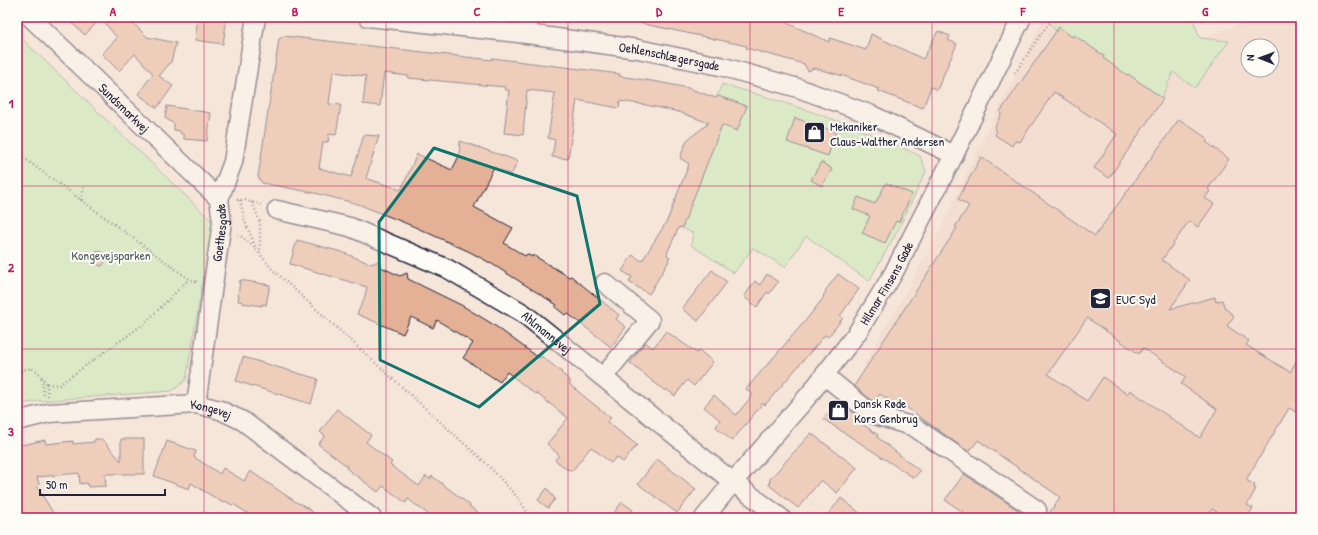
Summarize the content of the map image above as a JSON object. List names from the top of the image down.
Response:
{
  "streets": {
    "street": [
      "Oehlenschlægersgade",
      "Sundsmarkvej",
      "Goethesgade",
      "Hilmar Finsens Gade",
      "Ahlmannsvej",
      "Kongevej"
    ]
  },
  "crossings": [
    ["Oehlenschlægersgade", "Hilmar Finsens Gade"],
    ["Sundsmarkvej", "Goethesgade"],
    ["Goethesgade", "Kongevej"],
    ["Hilmar Finsens Gade", "Ahlmannsvej"]
  ],
  "parks": ["Kongevejsparken"],
  "places": {
    "shop": ["Mekaniker Claus-Walther Andersen", "Dansk Røde Kors Genbrug"],
    "school or university": ["EUC Syd"]
  },
  "scale_bar": "50 m",
  "north": "left",
  "grid": {
    "columns": [
      "A",
      "B",
      "C",
      "D",
      "E",
      "F",
      "G"
    ],
    "rows": ["1", "2", "3"]
  }
}
